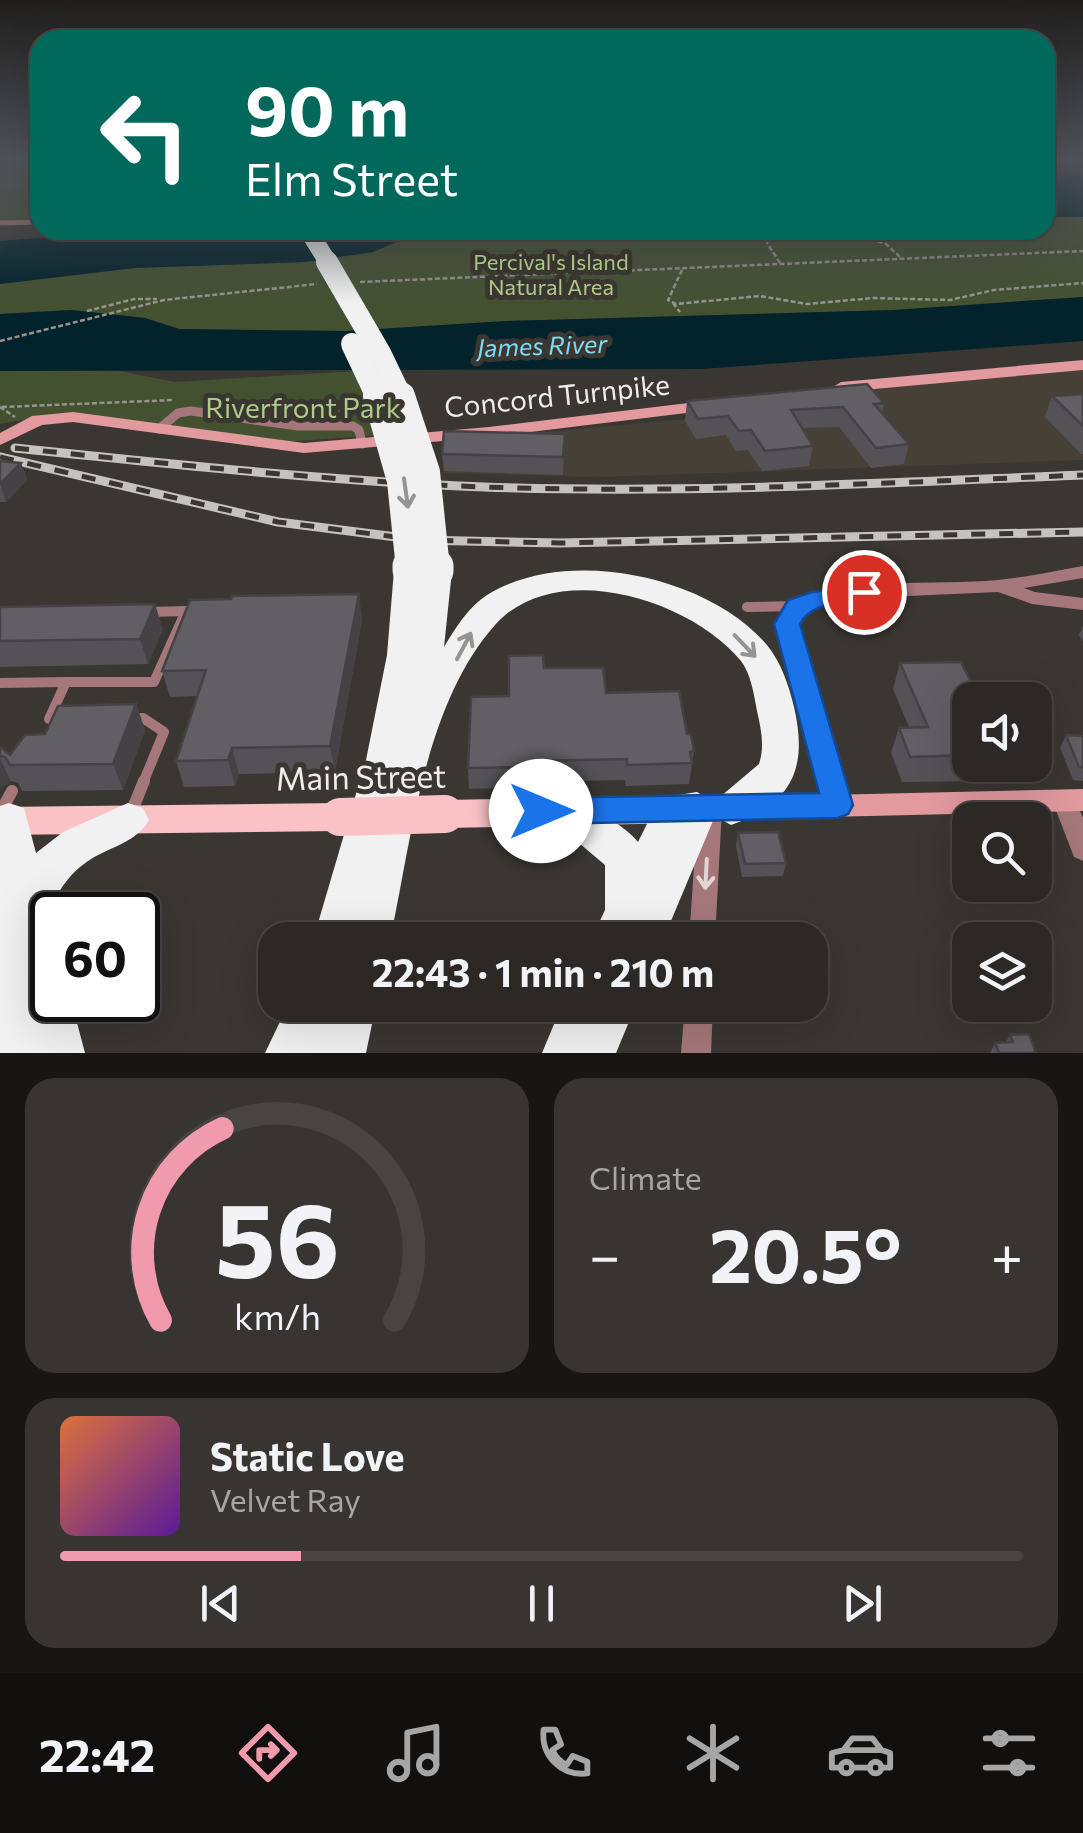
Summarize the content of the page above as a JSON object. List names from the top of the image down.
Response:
{
  "streets": {
    "main road": ["Main Street"],
    "street": ["Concord Turnpike"]
  },
  "water": ["James River"],
  "parks": ["Percival's Island Natural Area", "Riverfront Park"],
  "page": {
    "turn": ["90 m", "Elm Street"],
    "limit": "60",
    "trip": "22:43 · 1 min · 210 m",
    "tile": "Climate",
    "heat": ["−", "20.5°", "+"],
    "song": ["Static Love", "Velvet Ray"],
    "tabs": "22:42",
    "gauge": ["56", "km/h"]
  }
}
